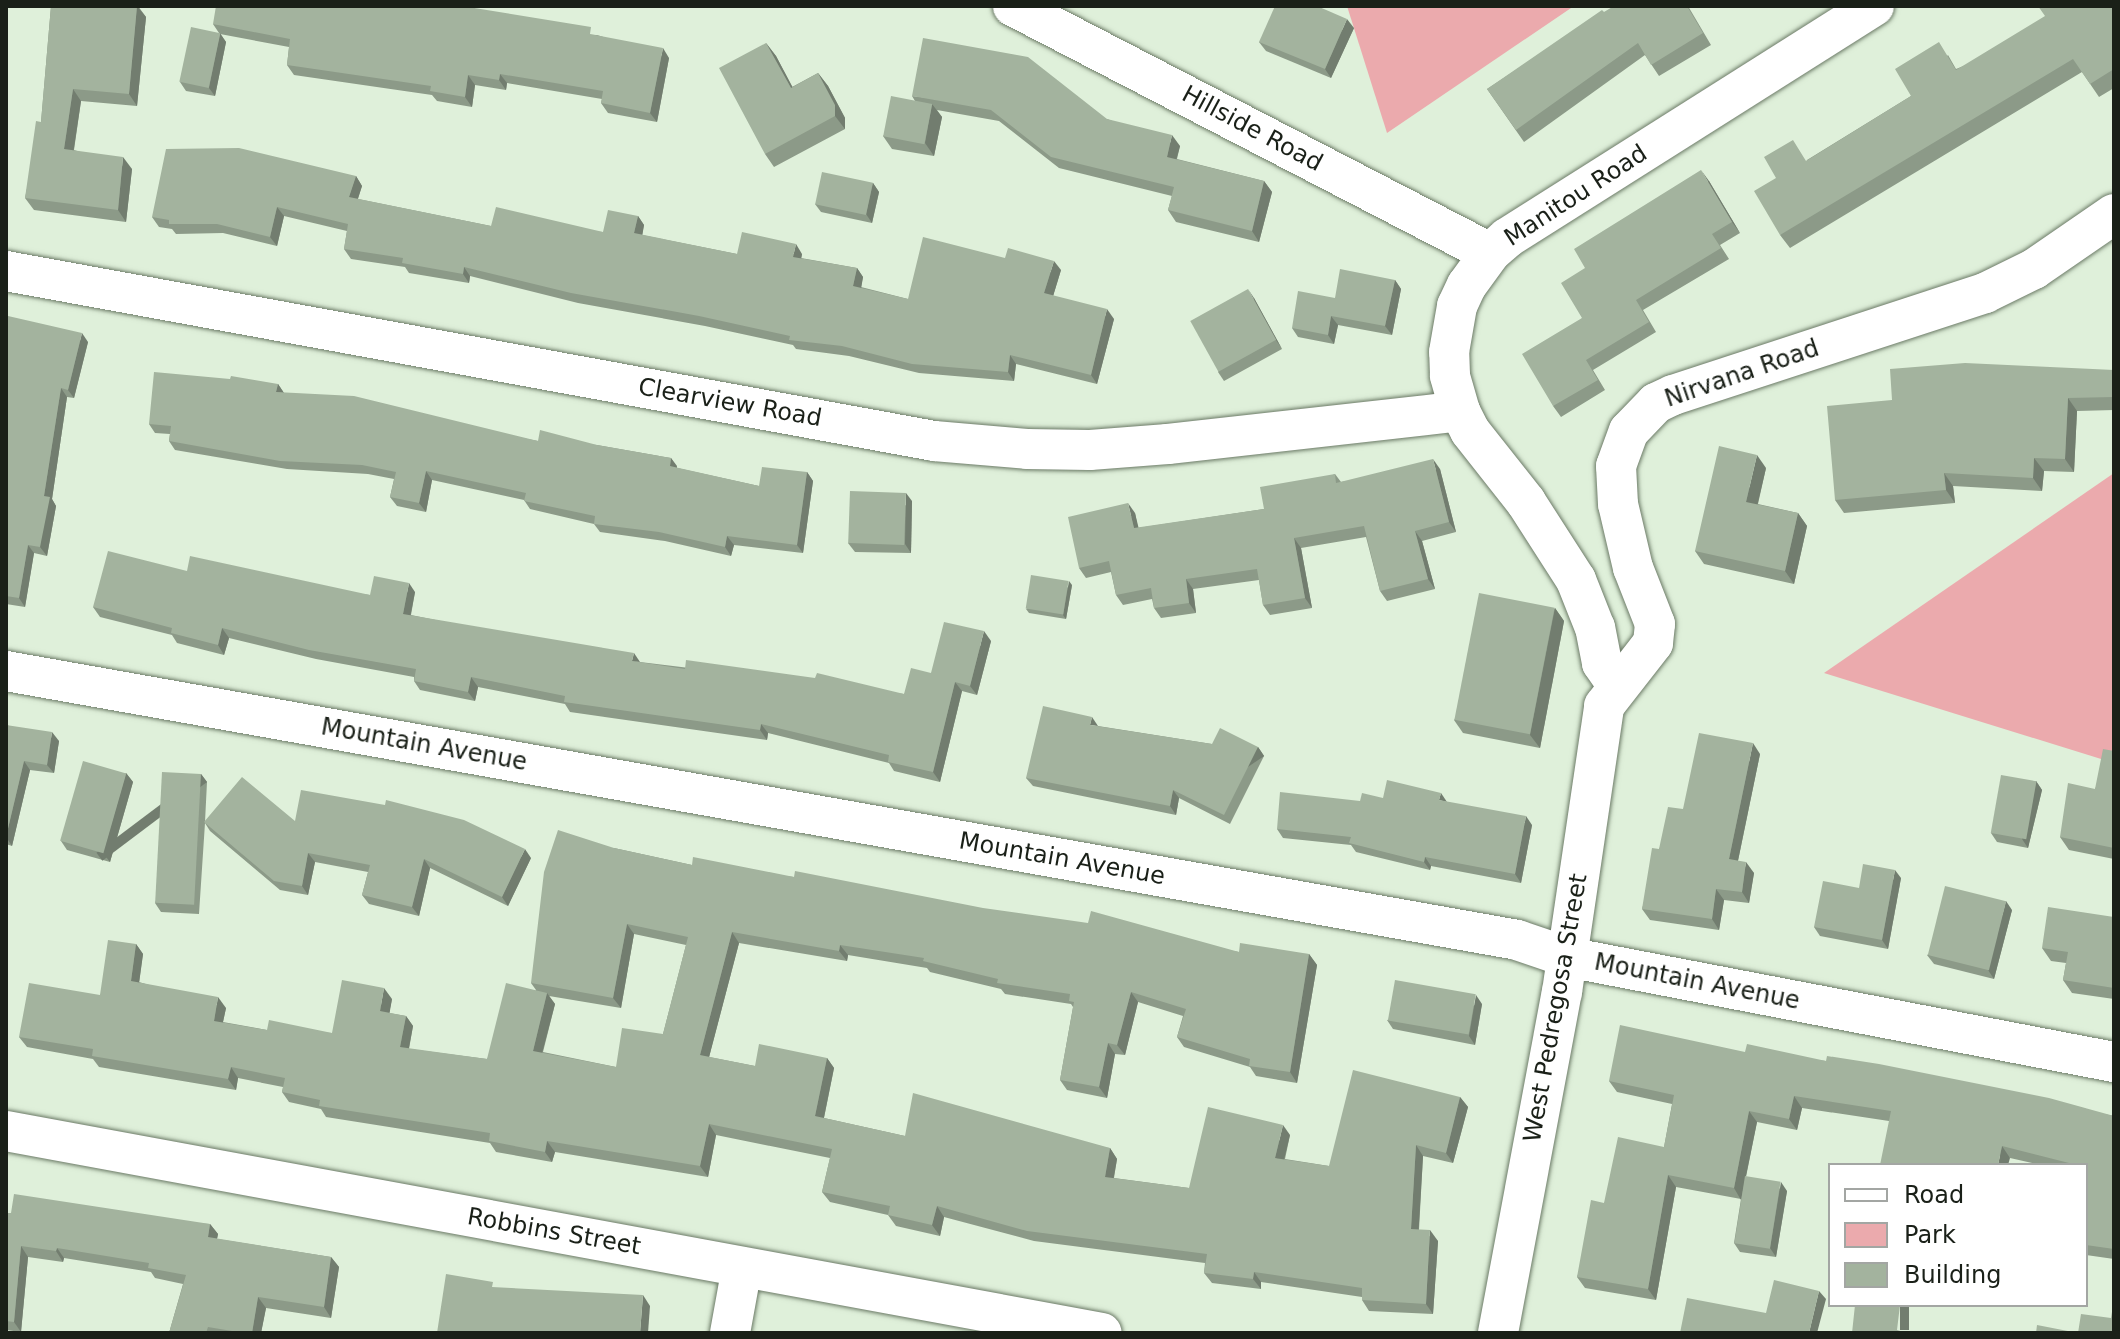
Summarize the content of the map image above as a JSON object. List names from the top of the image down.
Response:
{
  "streets": {
    "street": [
      "Hillside Road",
      "Manitou Road",
      "Nirvana Road",
      "Clearview Road",
      "Mountain Avenue",
      "West Pedregosa Street",
      "Robbins Street"
    ]
  },
  "crossings": [
    ["Hillside Road", "Manitou Road"],
    ["Manitou Road", "Nirvana Road"],
    ["Manitou Road", "Clearview Road"],
    ["Manitou Road", "West Pedregosa Street"],
    ["Nirvana Road", "West Pedregosa Street"],
    ["Mountain Avenue", "West Pedregosa Street"]
  ],
  "legend": ["Road", "Park", "Building"]
}
